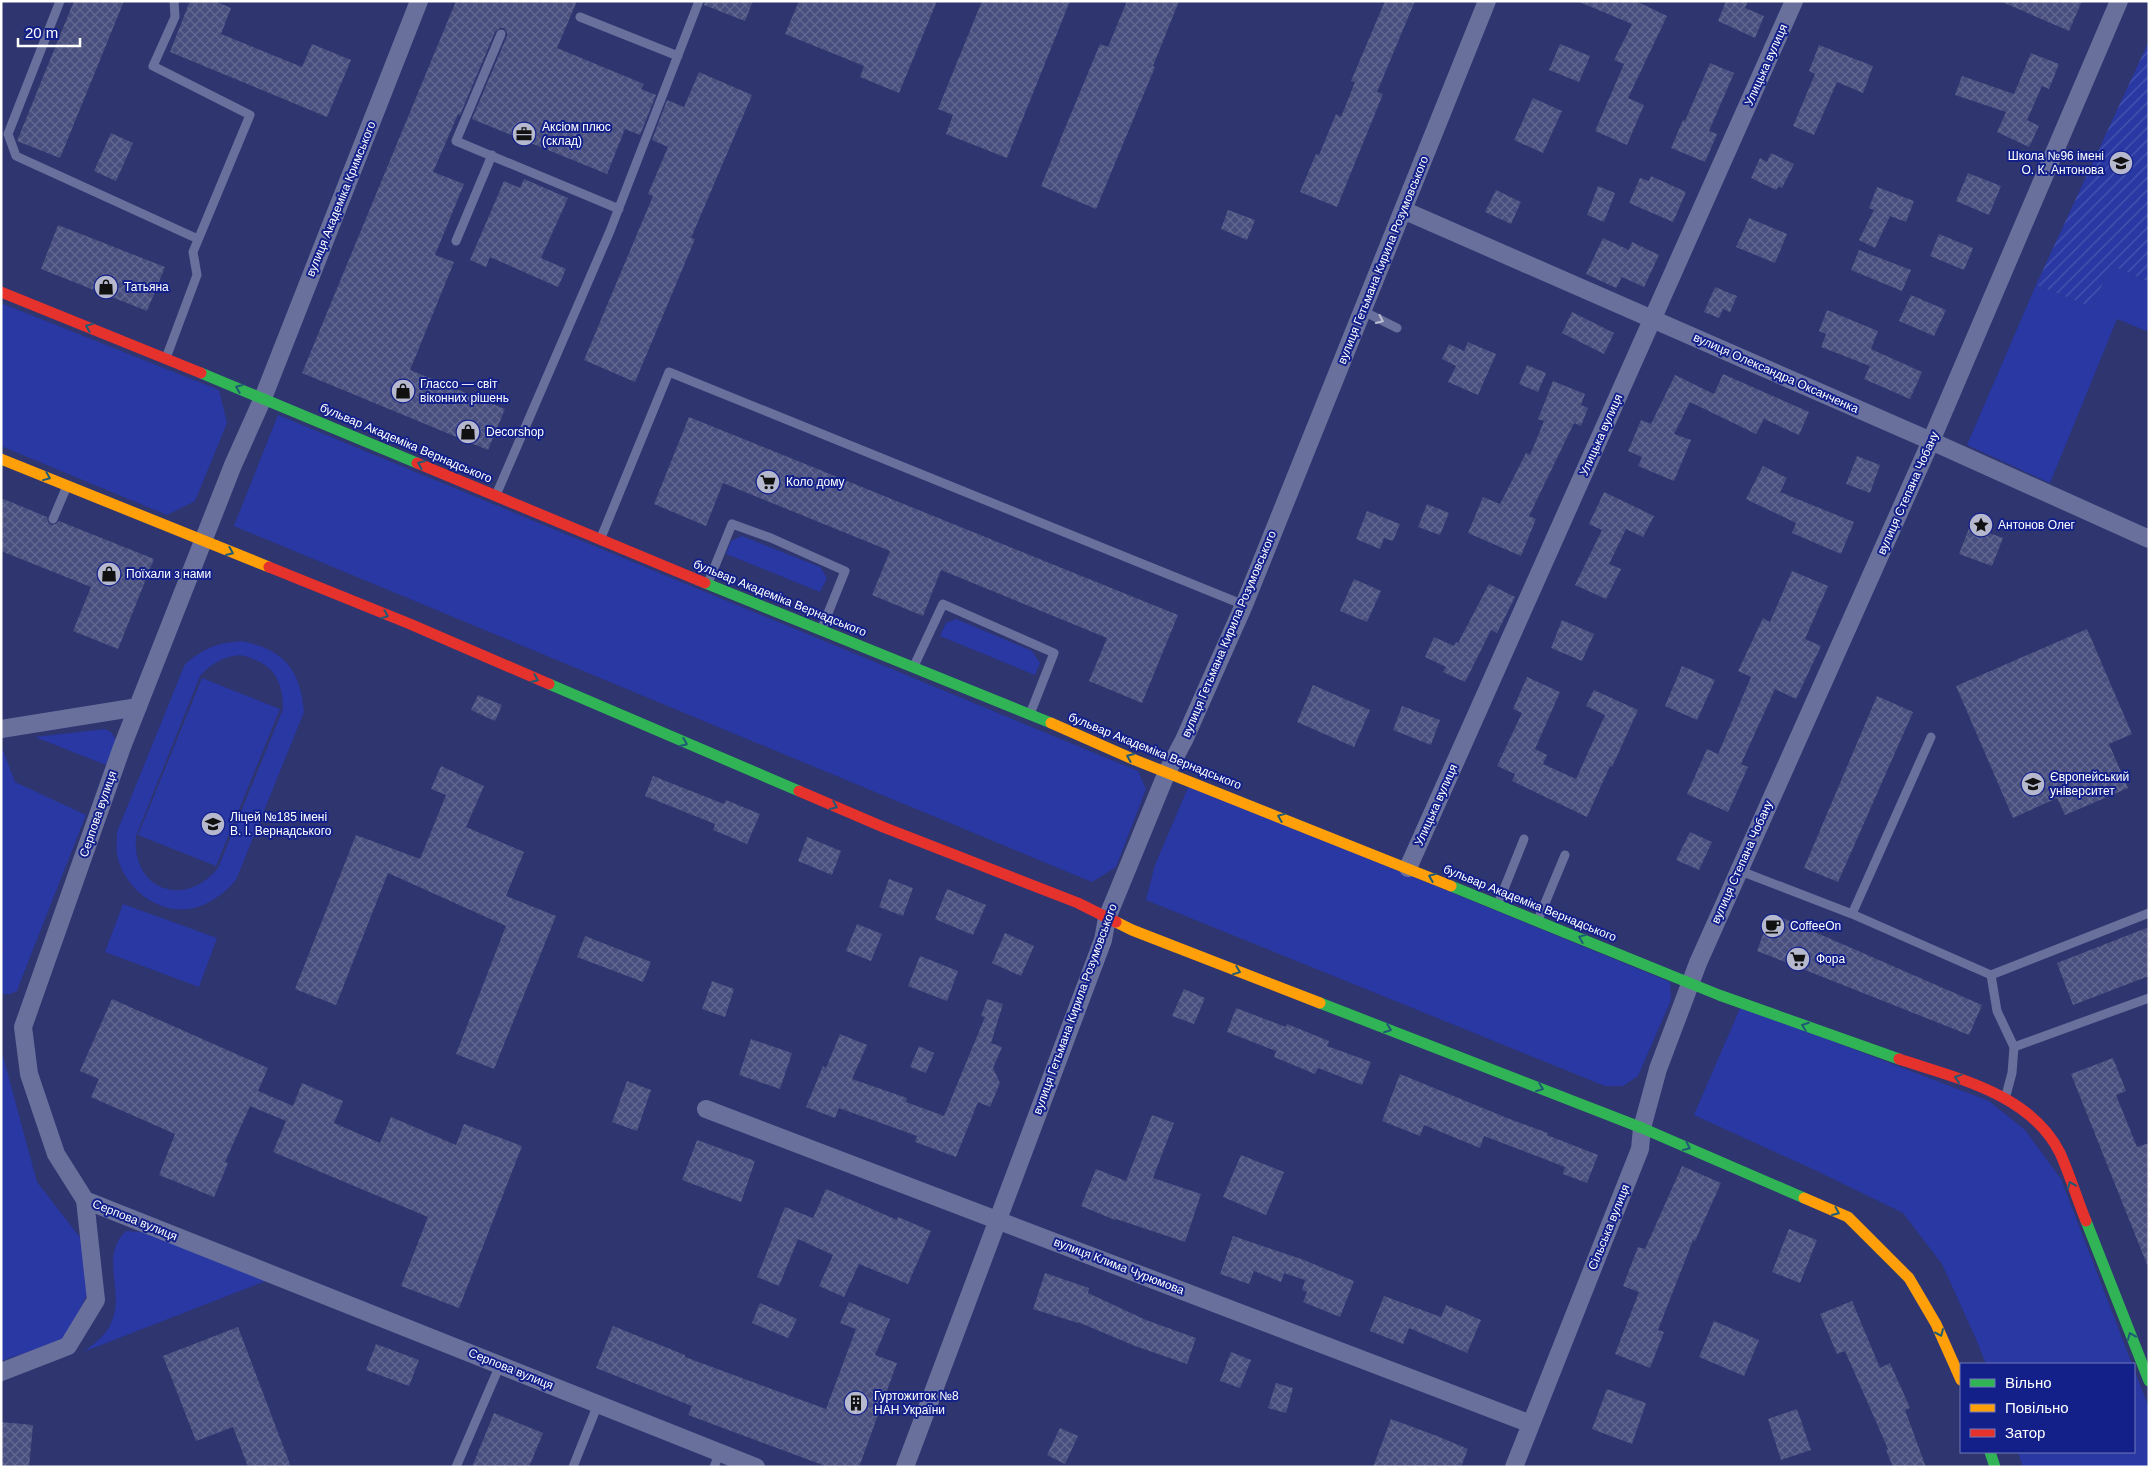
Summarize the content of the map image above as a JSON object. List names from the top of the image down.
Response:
{
  "streets": {
    "main road": ["бульвар Академіка Вернадського"],
    "street": [
      "Улицька вулиця",
      "вулиця Академіка Кримського",
      "вулиця Гетьмана Кирила Розумовського",
      "вулиця Олександра Оксанченка",
      "вулиця Степана Чобану",
      "Серпова вулиця",
      "Сільська вулиця",
      "вулиця Клима Чурюмова"
    ]
  },
  "crossings": [
    ["Улицька вулиця", "вулиця Олександра Оксанченка"],
    ["Улицька вулиця", "бульвар Академіка Вернадського"],
    ["вулиця Академіка Кримського", "бульвар Академіка Вернадського"],
    ["вулиця Академіка Кримського", "Серпова вулиця"],
    ["вулиця Гетьмана Кирила Розумовського", "вулиця Олександра Оксанченка"],
    ["вулиця Гетьмана Кирила Розумовського", "бульвар Академіка Вернадського"],
    ["вулиця Гетьмана Кирила Розумовського", "вулиця Клима Чурюмова"],
    ["вулиця Олександра Оксанченка", "вулиця Степана Чобану"],
    ["бульвар Академіка Вернадського", "вулиця Степана Чобану"],
    ["бульвар Академіка Вернадського", "Сільська вулиця"],
    ["вулиця Степана Чобану", "Сільська вулиця"],
    ["Сільська вулиця", "вулиця Клима Чурюмова"]
  ],
  "one_way": ["бульвар Академіка Вернадського"],
  "places": {
    "office": ["Аксіом плюс (склад)"],
    "school or university": ["Школа №96 імені О. К. Антонова", "Європейський університет", "Ліцей №185 імені В. І. Вернадського"],
    "shop": [
      "Татьяна",
      "Глассо — світ віконних рішень",
      "Decorshop",
      "Поїхали з нами"
    ],
    "supermarket": ["Коло дому", "Фора"],
    "place": ["Антонов Олег"],
    "cafe": ["CoffeeOn"],
    "building": ["Гуртожиток №8 НАН України"]
  },
  "legend": ["Вільно", "Повільно", "Затор"],
  "scale_bar": "20 m"
}
